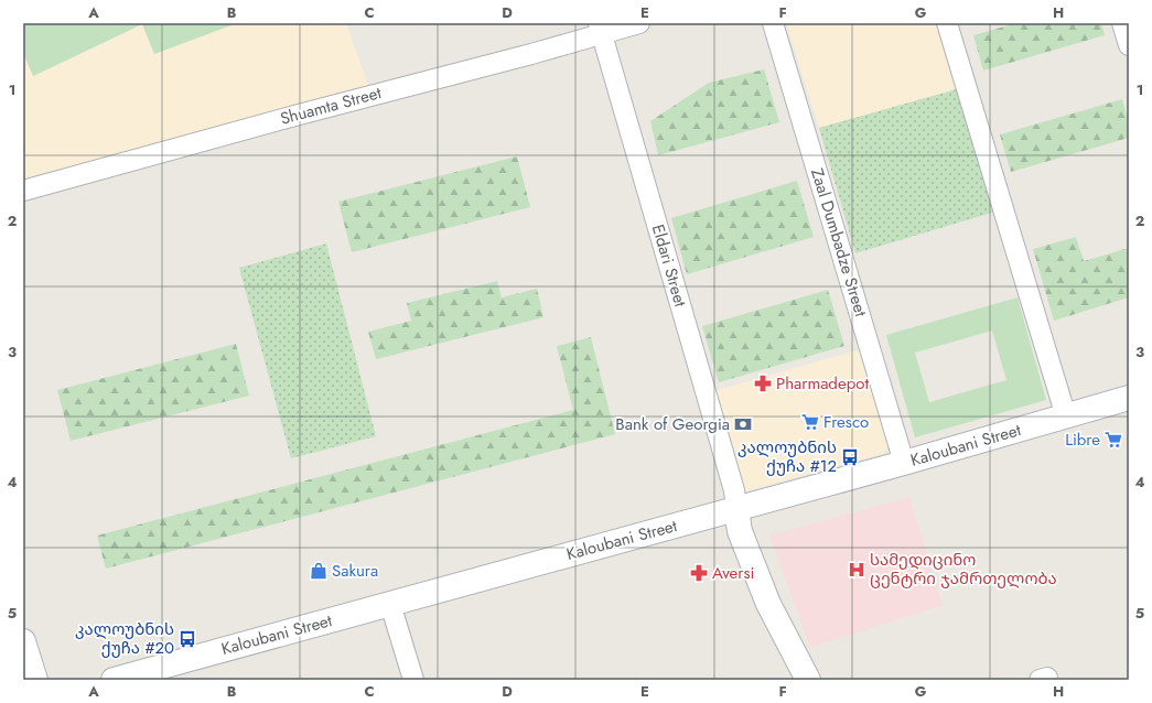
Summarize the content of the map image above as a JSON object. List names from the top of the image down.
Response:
{
  "streets": {
    "street": [
      "Shuamta Street",
      "Zaal Dumbadze Street",
      "Eldari Street",
      "Kaloubani Street"
    ]
  },
  "crossings": [
    ["Shuamta Street", "Eldari Street"],
    ["Zaal Dumbadze Street", "Kaloubani Street"],
    ["Eldari Street", "Kaloubani Street"]
  ],
  "places": {
    "pharmacy": ["Pharmadepot", "Aversi"],
    "supermarket": ["Fresco", "Libre"],
    "bank": ["Bank of Georgia"],
    "bus stop": ["კალოუბნის ქუჩა #12", "კალოუბნის ქუჩა #20"],
    "hospital": ["სამედიცინო ცენტრი ჯამრთელობა"],
    "shop": ["Sakura"]
  },
  "grid": {
    "columns": [
      "A",
      "B",
      "C",
      "D",
      "E",
      "F",
      "G",
      "H"
    ],
    "rows": [
      "1",
      "2",
      "3",
      "4",
      "5"
    ]
  }
}
